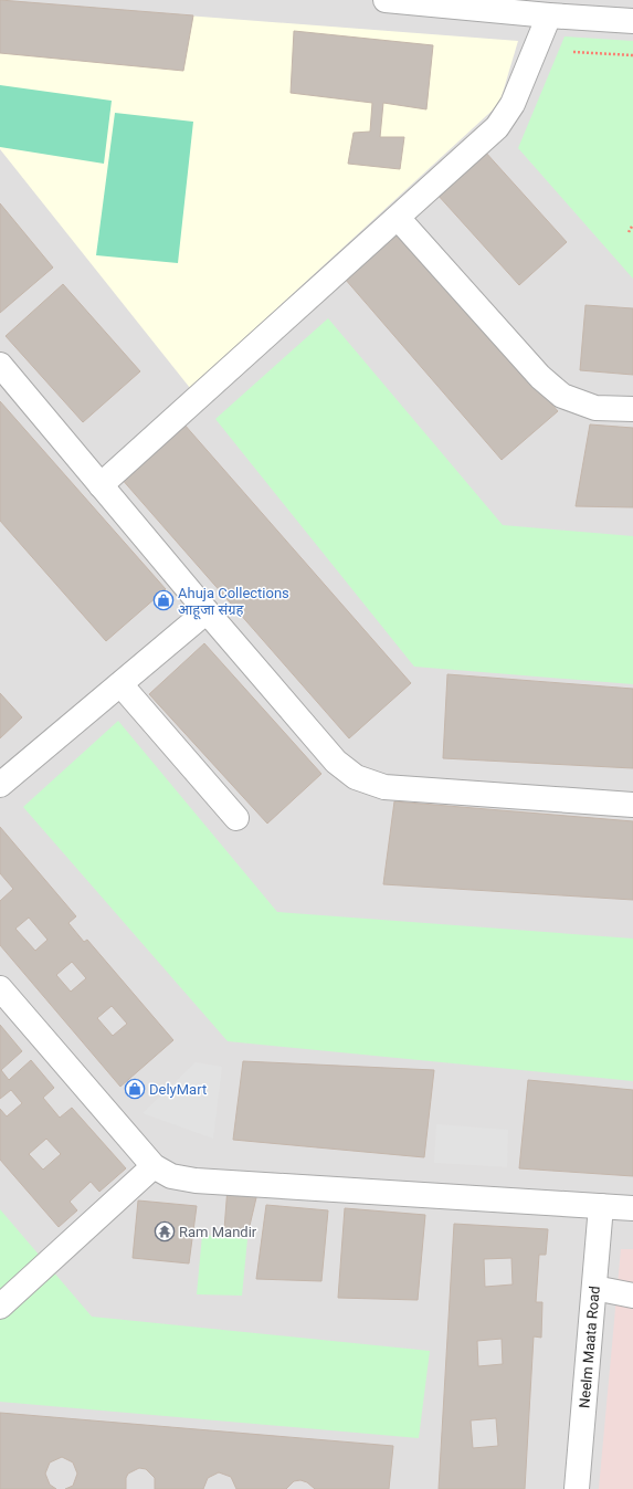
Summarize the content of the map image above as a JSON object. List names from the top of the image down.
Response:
{
  "streets": {
    "street": ["Neelm Maata Road"]
  },
  "places": {
    "shop": ["Ahuja Collections आहूजा संग्रह", "DelyMart"],
    "temple": ["Ram Mandir"]
  }
}
